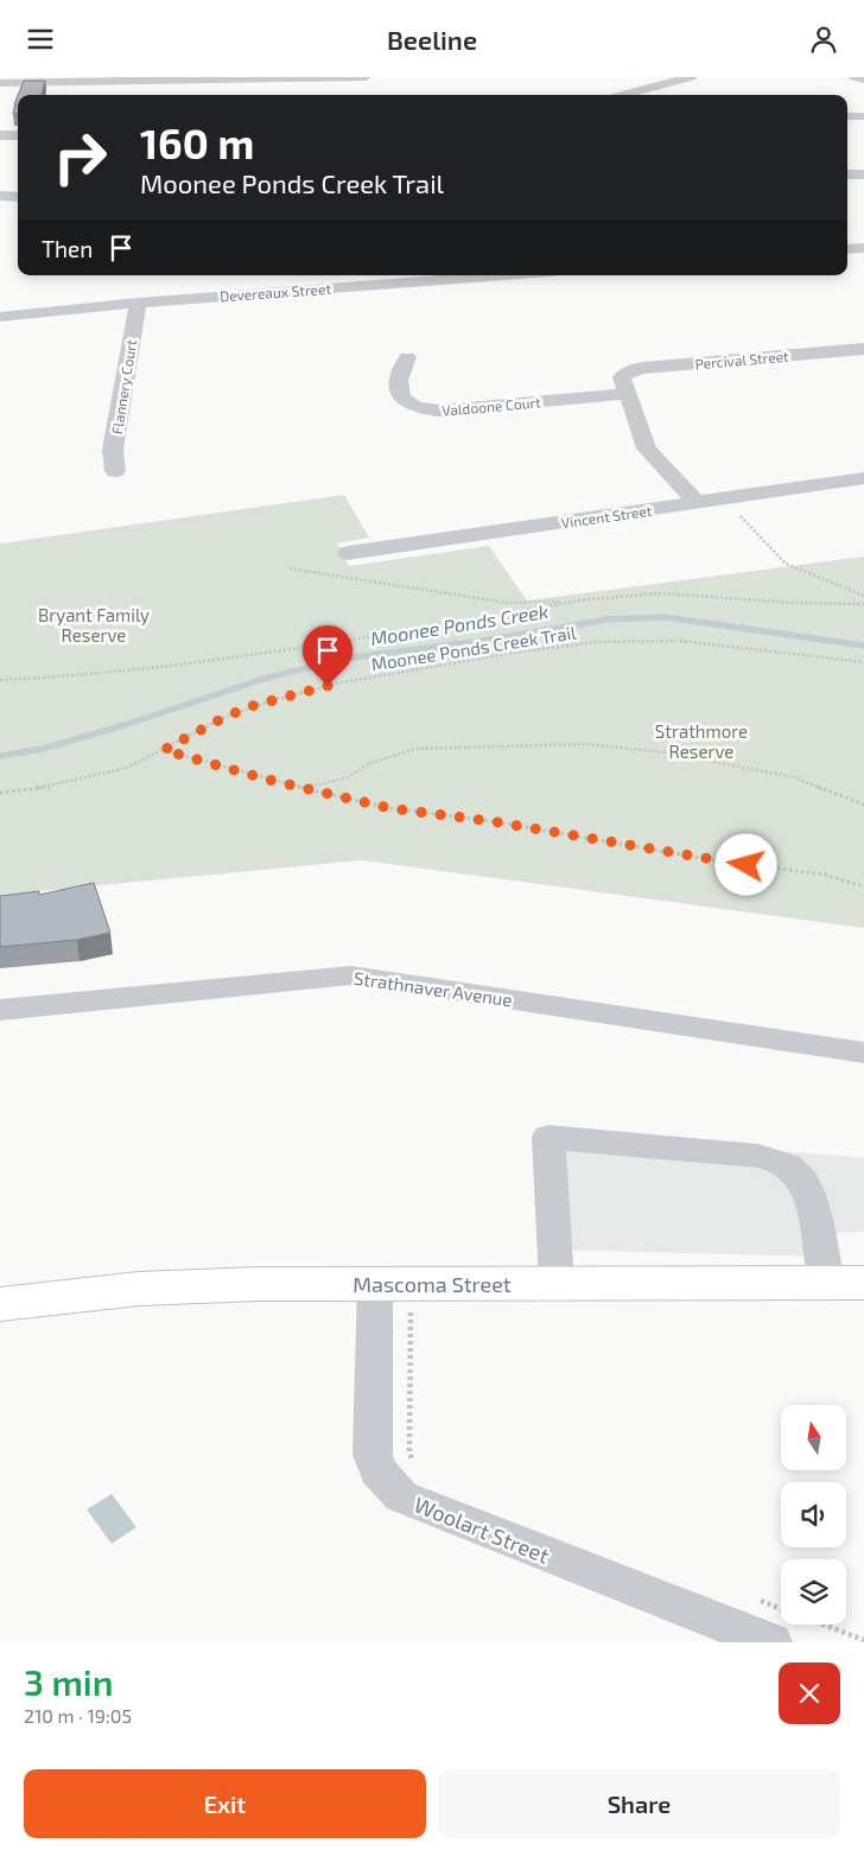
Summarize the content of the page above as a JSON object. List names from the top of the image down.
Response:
{
  "streets": {
    "main road": ["Mascoma Street"],
    "street": [
      "Devereaux Street",
      "Percival Street",
      "Flannery Court",
      "Valdoone Court",
      "Vincent Street",
      "Strathnaver Avenue",
      "Woolart Street"
    ],
    "path": ["Moonee Ponds Creek Trail"]
  },
  "crossings": [
    ["Devereaux Street", "Flannery Court"],
    ["Percival Street", "Valdoone Court"],
    ["Mascoma Street", "Woolart Street"]
  ],
  "water": ["Moonee Ponds Creek"],
  "parks": ["Bryant Family Reserve", "Strathmore Reserve"],
  "north": "top",
  "page": {
    "header": "Beeline",
    "turn": ["160 m", "Moonee Ponds Creek Trail"],
    "then": "Then",
    "heading": ["3 min", "210 m · 19:05"],
    "buttons": ["Exit", "Share"]
  }
}
